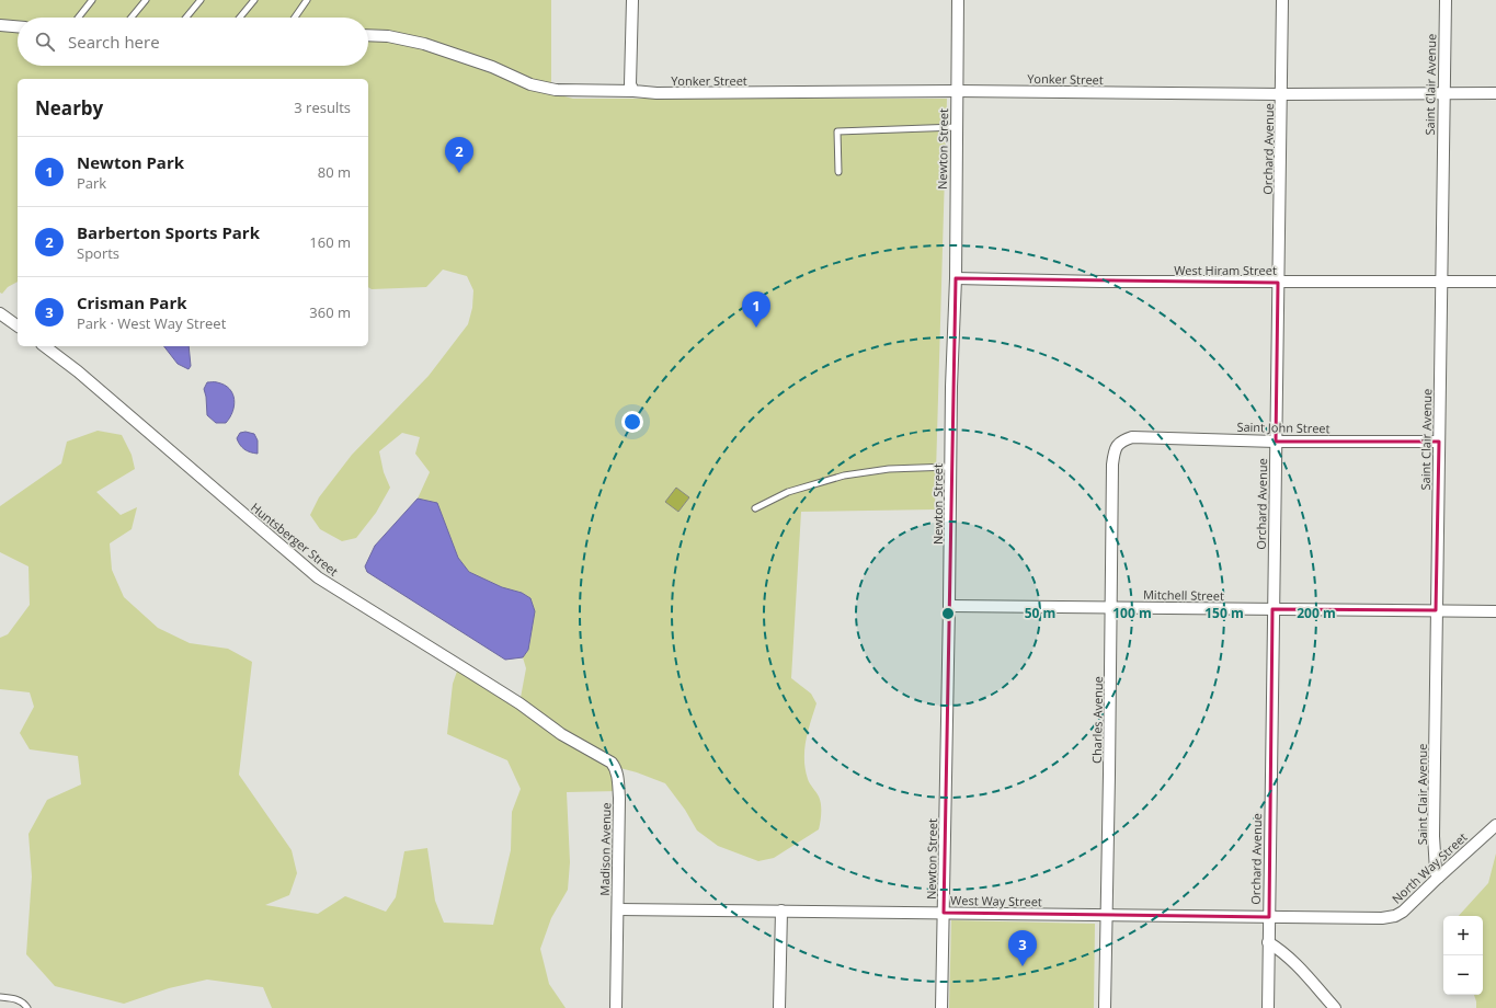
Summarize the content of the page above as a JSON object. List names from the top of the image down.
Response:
{
  "streets": {
    "street": [
      "Yonker Street",
      "Saint Clair Avenue",
      "Newton Street",
      "Orchard Avenue",
      "West Hiram Street",
      "Saint John Street",
      "Huntsberger Street",
      "Mitchell Street",
      "Charles Avenue",
      "Madison Avenue",
      "North Way Street",
      "West Way Street"
    ]
  },
  "crossings": [
    ["Yonker Street", "Saint Clair Avenue"],
    ["Yonker Street", "Newton Street"],
    ["Yonker Street", "Orchard Avenue"],
    ["Saint Clair Avenue", "West Hiram Street"],
    ["Saint Clair Avenue", "Saint John Street"],
    ["Saint Clair Avenue", "Mitchell Street"],
    ["Saint Clair Avenue", "North Way Street"],
    ["Newton Street", "West Hiram Street"],
    ["Newton Street", "Mitchell Street"],
    ["Newton Street", "West Way Street"],
    ["Orchard Avenue", "West Hiram Street"],
    ["Orchard Avenue", "Saint John Street"],
    ["Orchard Avenue", "Mitchell Street"],
    ["Orchard Avenue", "North Way Street"],
    ["Orchard Avenue", "West Way Street"],
    ["Saint John Street", "Charles Avenue"],
    ["Huntsberger Street", "Madison Avenue"],
    ["Mitchell Street", "Charles Avenue"],
    ["Charles Avenue", "West Way Street"],
    ["Madison Avenue", "West Way Street"],
    ["North Way Street", "West Way Street"]
  ],
  "page": {
    "search": "Search here",
    "heading": ["Nearby", "3 results"],
    "list": [
      {
        "mark": "1",
        "name": "Newton Park",
        "note": "Park",
        "value": "80 m"
      },
      {
        "mark": "2",
        "name": "Barberton Sports Park",
        "note": "Sports",
        "value": "160 m"
      },
      {
        "mark": "3",
        "name": "Crisman Park",
        "note": "Park · West Way Street",
        "value": "360 m"
      }
    ],
    "pins": ["2", "1", "3"],
    "map_buttons": ["+", "−"]
  },
  "rings": [
    "50 m",
    "100 m",
    "150 m",
    "200 m"
  ]
}
